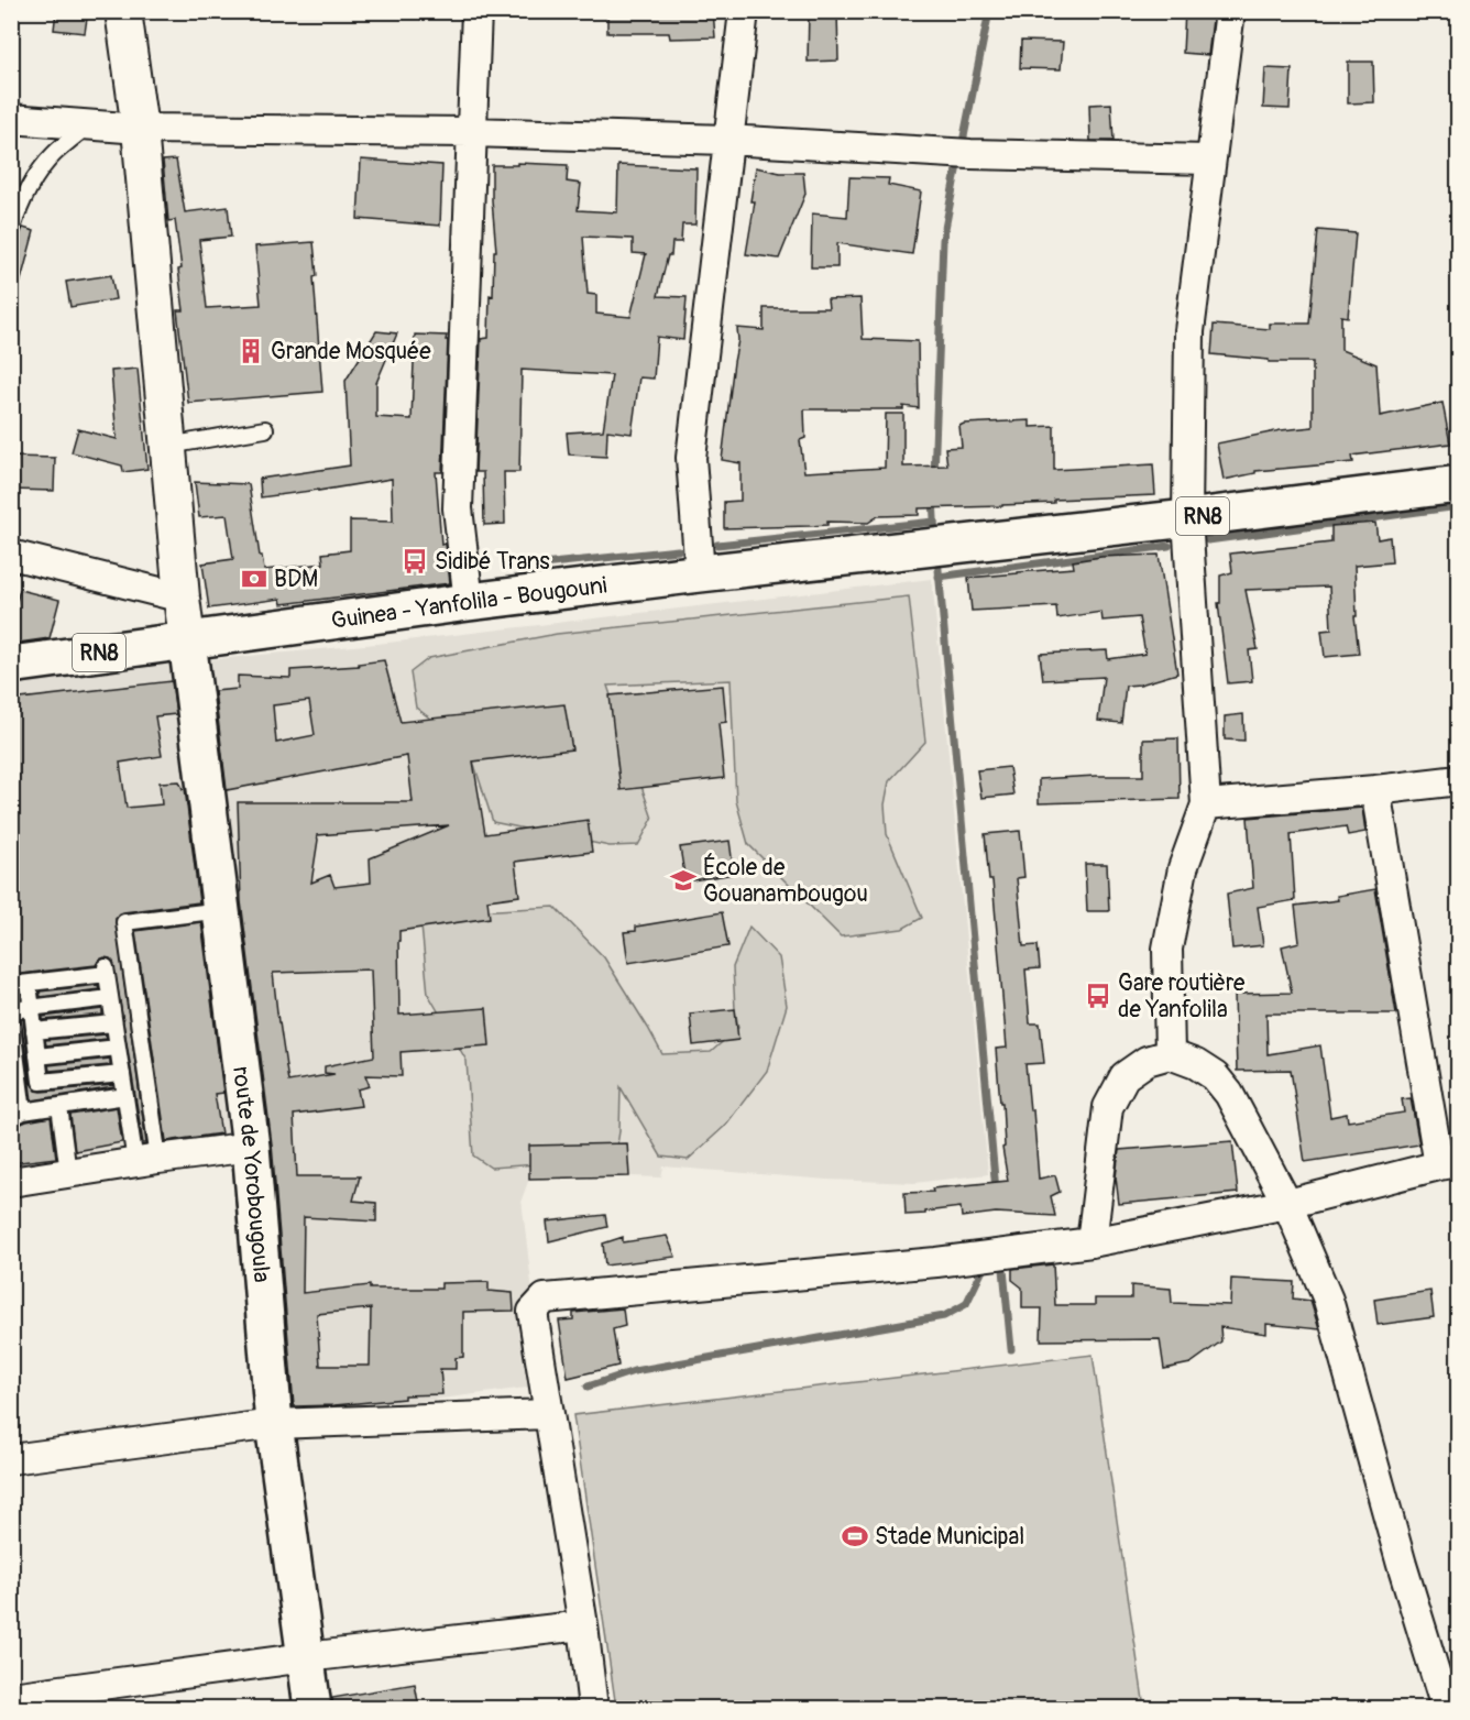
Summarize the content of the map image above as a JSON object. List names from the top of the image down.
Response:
{
  "streets": {
    "main road": ["RN8", "Guinea - Yanfolila - Bougouni", "route de Yorobougoula"]
  },
  "crossings": [
    ["Guinea - Yanfolila - Bougouni", "route de Yorobougoula"]
  ],
  "places": {
    "building": ["Grande Mosquée"],
    "bus stop": ["Sidibé Trans", "Gare routière de Yanfolila"],
    "bank": ["BDM"],
    "school or university": ["École de Gouanambougou"],
    "sports": ["Stade Municipal"]
  }
}
